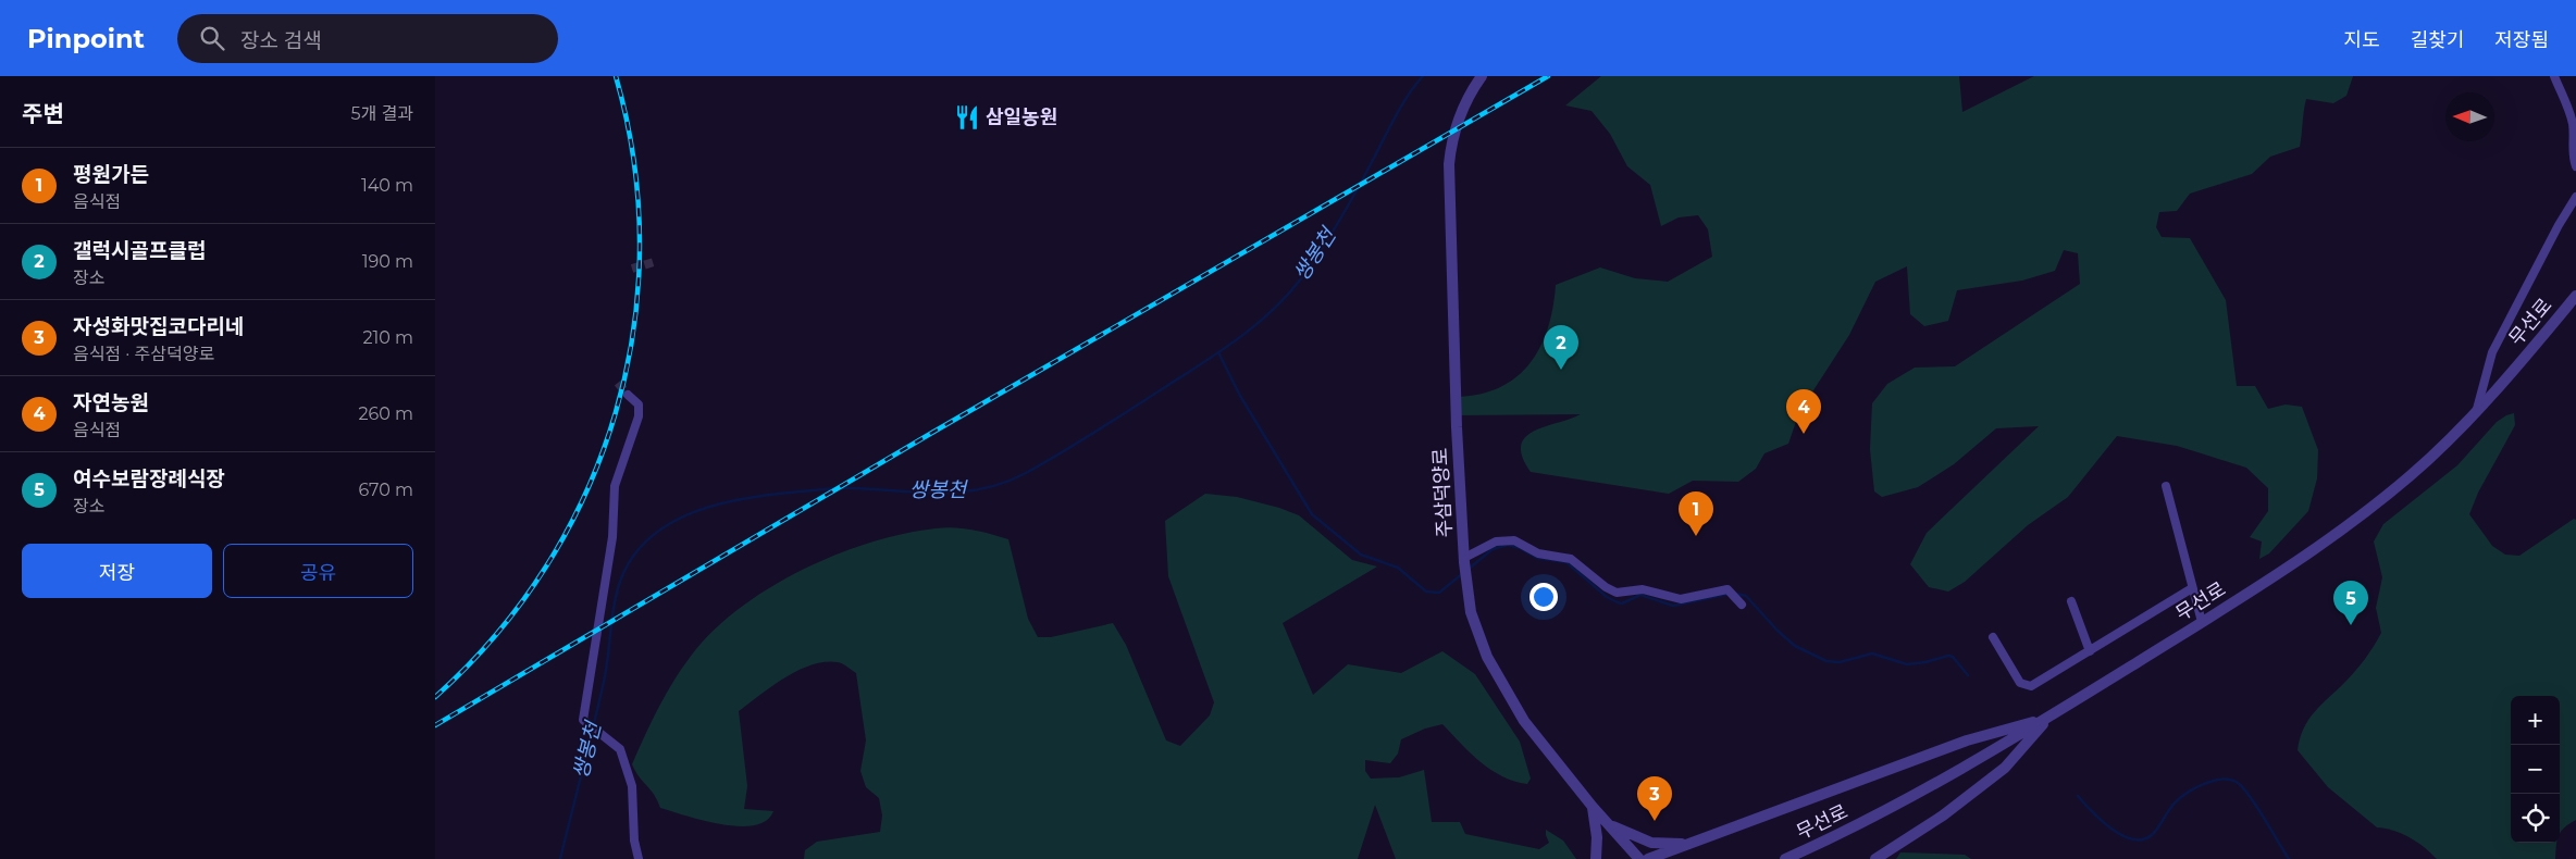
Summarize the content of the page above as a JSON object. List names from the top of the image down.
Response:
{
  "streets": {
    "street": ["무선로", "주삼덕양로"]
  },
  "water": ["쌍봉천"],
  "places": {
    "restaurant": ["삼일농원"]
  },
  "north": "left",
  "page": {
    "header": "Pinpoint",
    "search": "장소 검색",
    "nav": ["지도", "길찾기", "저장됨"],
    "heading": ["주변", "5개 결과"],
    "list": [
      {
        "mark": "1",
        "name": "평원가든",
        "note": "음식점",
        "value": "140 m"
      },
      {
        "mark": "2",
        "name": "갤럭시골프클럽",
        "note": "장소",
        "value": "190 m"
      },
      {
        "mark": "3",
        "name": "자성화맛집코다리네",
        "note": "음식점 · 주삼덕양로",
        "value": "210 m"
      },
      {
        "mark": "4",
        "name": "자연농원",
        "note": "음식점",
        "value": "260 m"
      },
      {
        "mark": "5",
        "name": "여수보람장례식장",
        "note": "장소",
        "value": "670 m"
      }
    ],
    "pins": [
      "2",
      "4",
      "1",
      "5",
      "3"
    ],
    "buttons": ["저장", "공유"],
    "map_buttons": ["+", "−"]
  }
}
